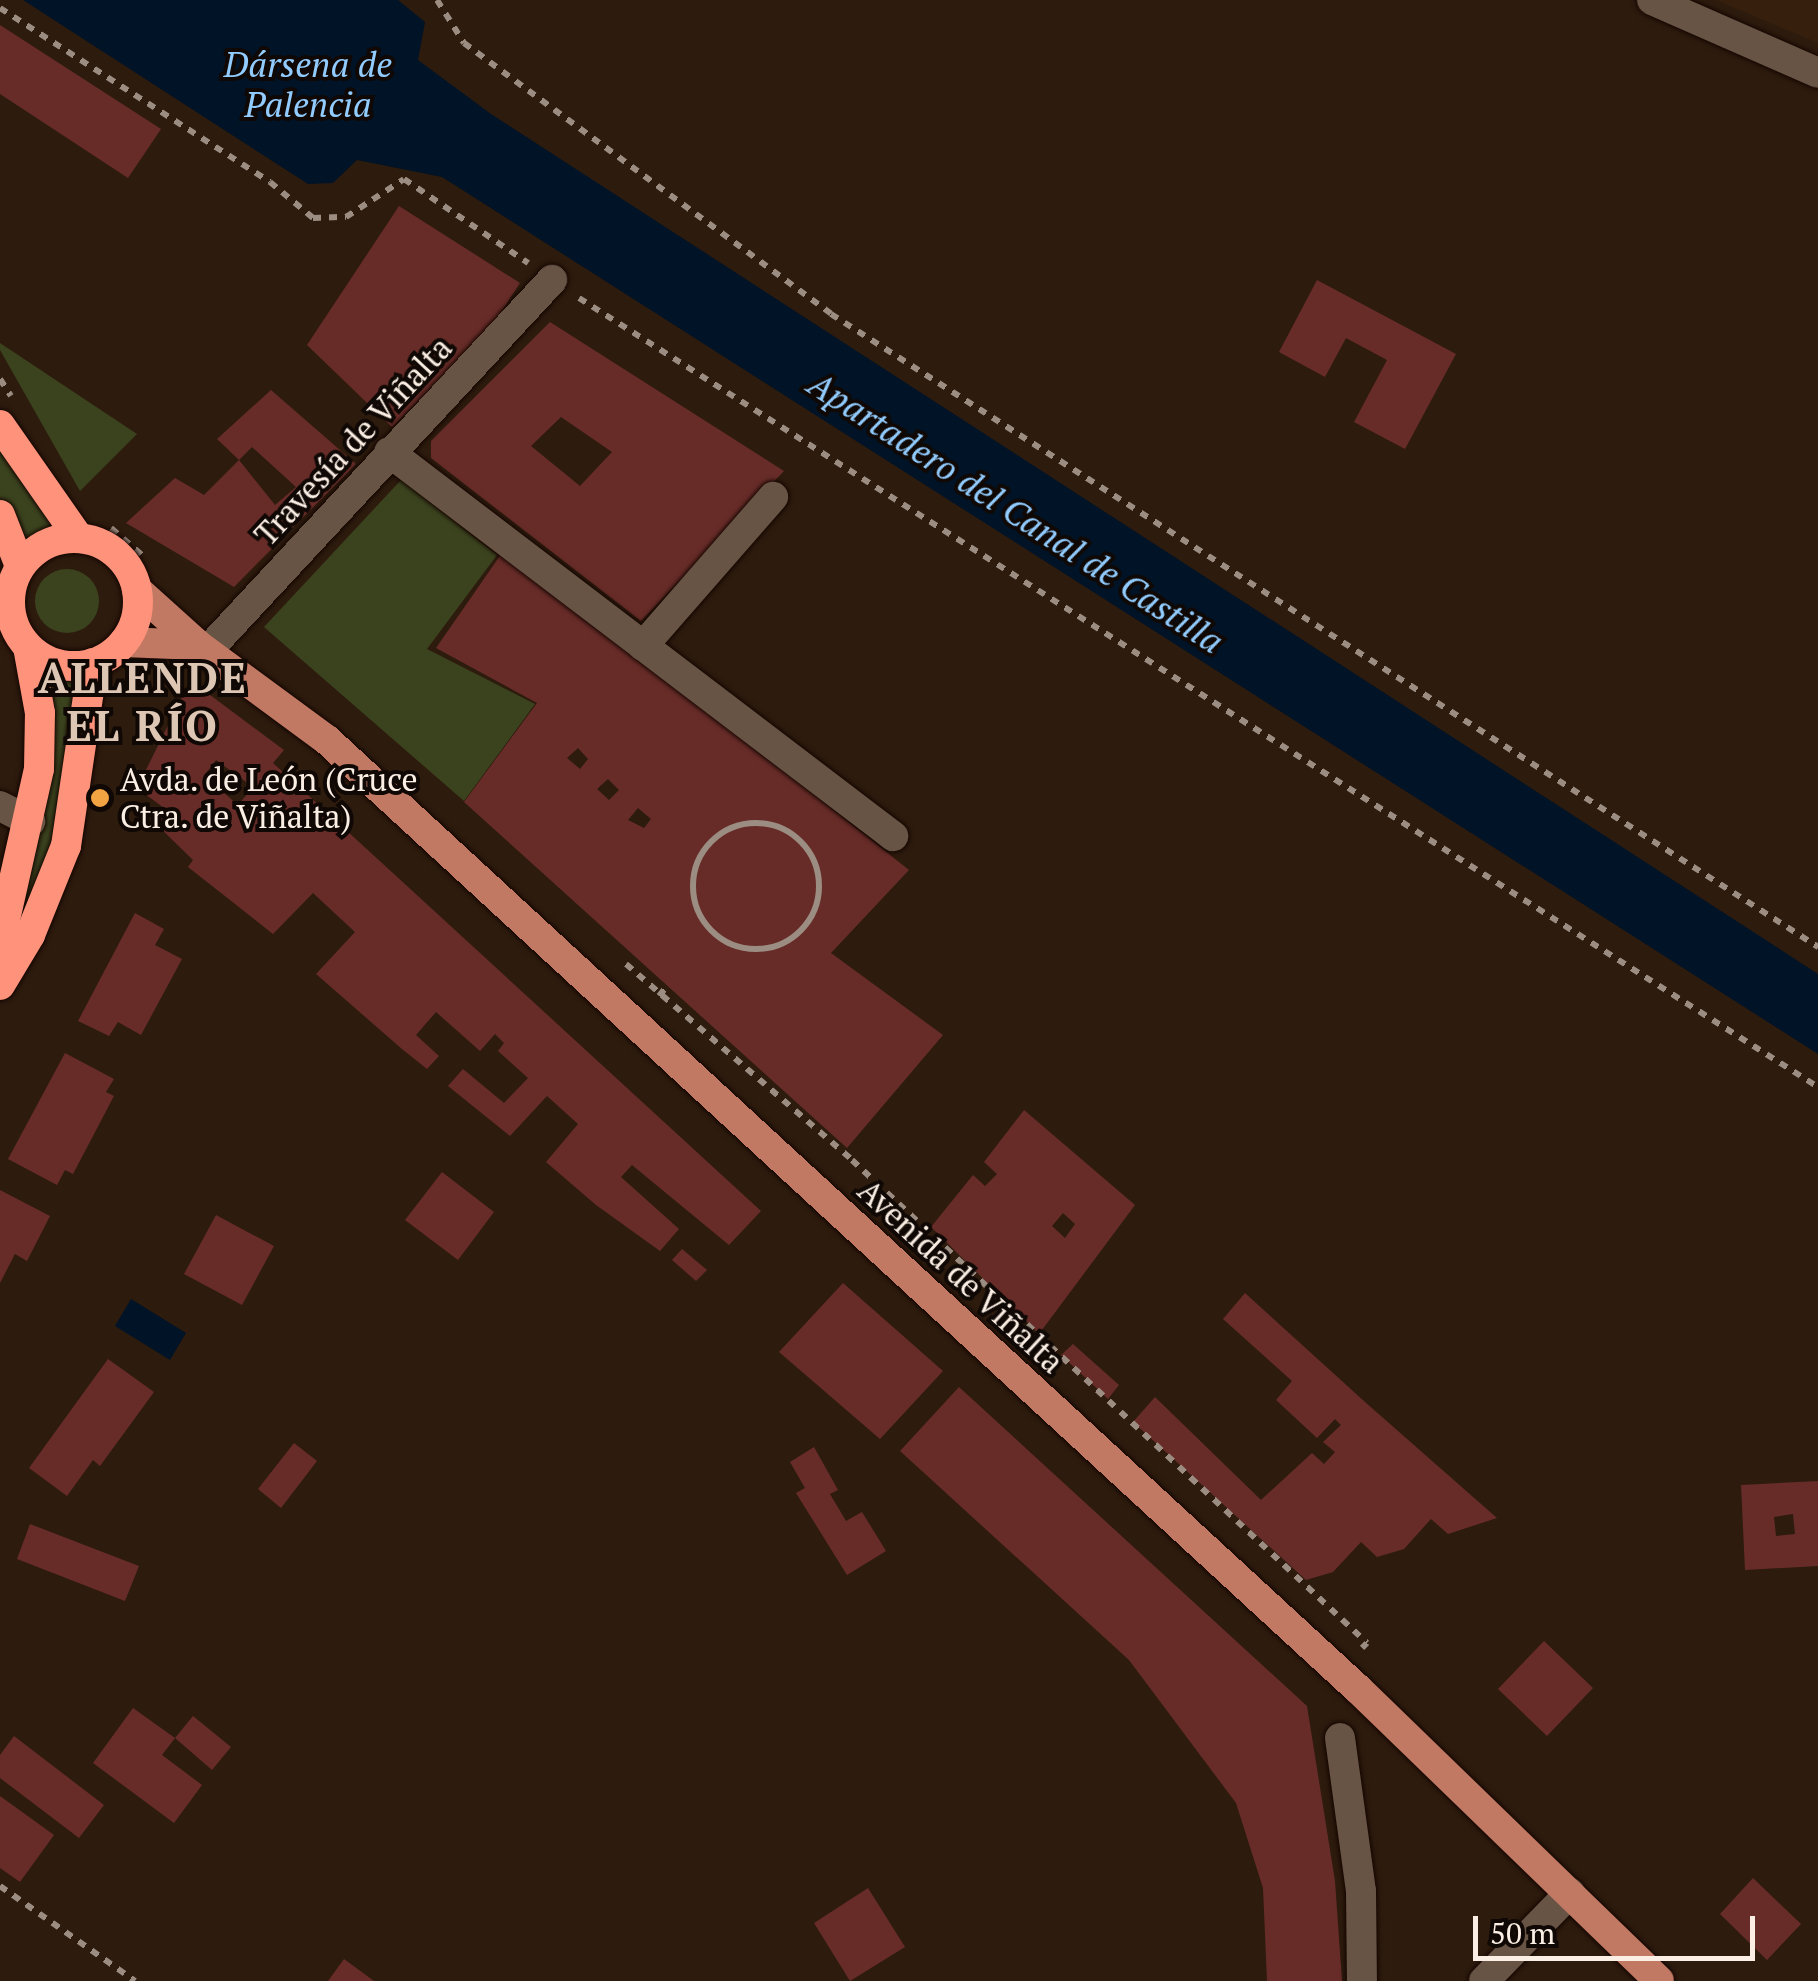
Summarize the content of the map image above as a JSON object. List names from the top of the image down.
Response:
{
  "streets": {
    "main road": ["Avenida de Viñalta"],
    "street": ["Travesía de Viñalta"]
  },
  "crossings": [
    ["Travesía de Viñalta", "Avenida de Viñalta"]
  ],
  "districts": ["ALLENDE EL RÍO"],
  "water": ["Dársena de Palencia", "Apartadero del Canal de Castilla"],
  "places": ["Avda. de León (Cruce Ctra. de Viñalta)"],
  "scale_bar": "50 m"
}
